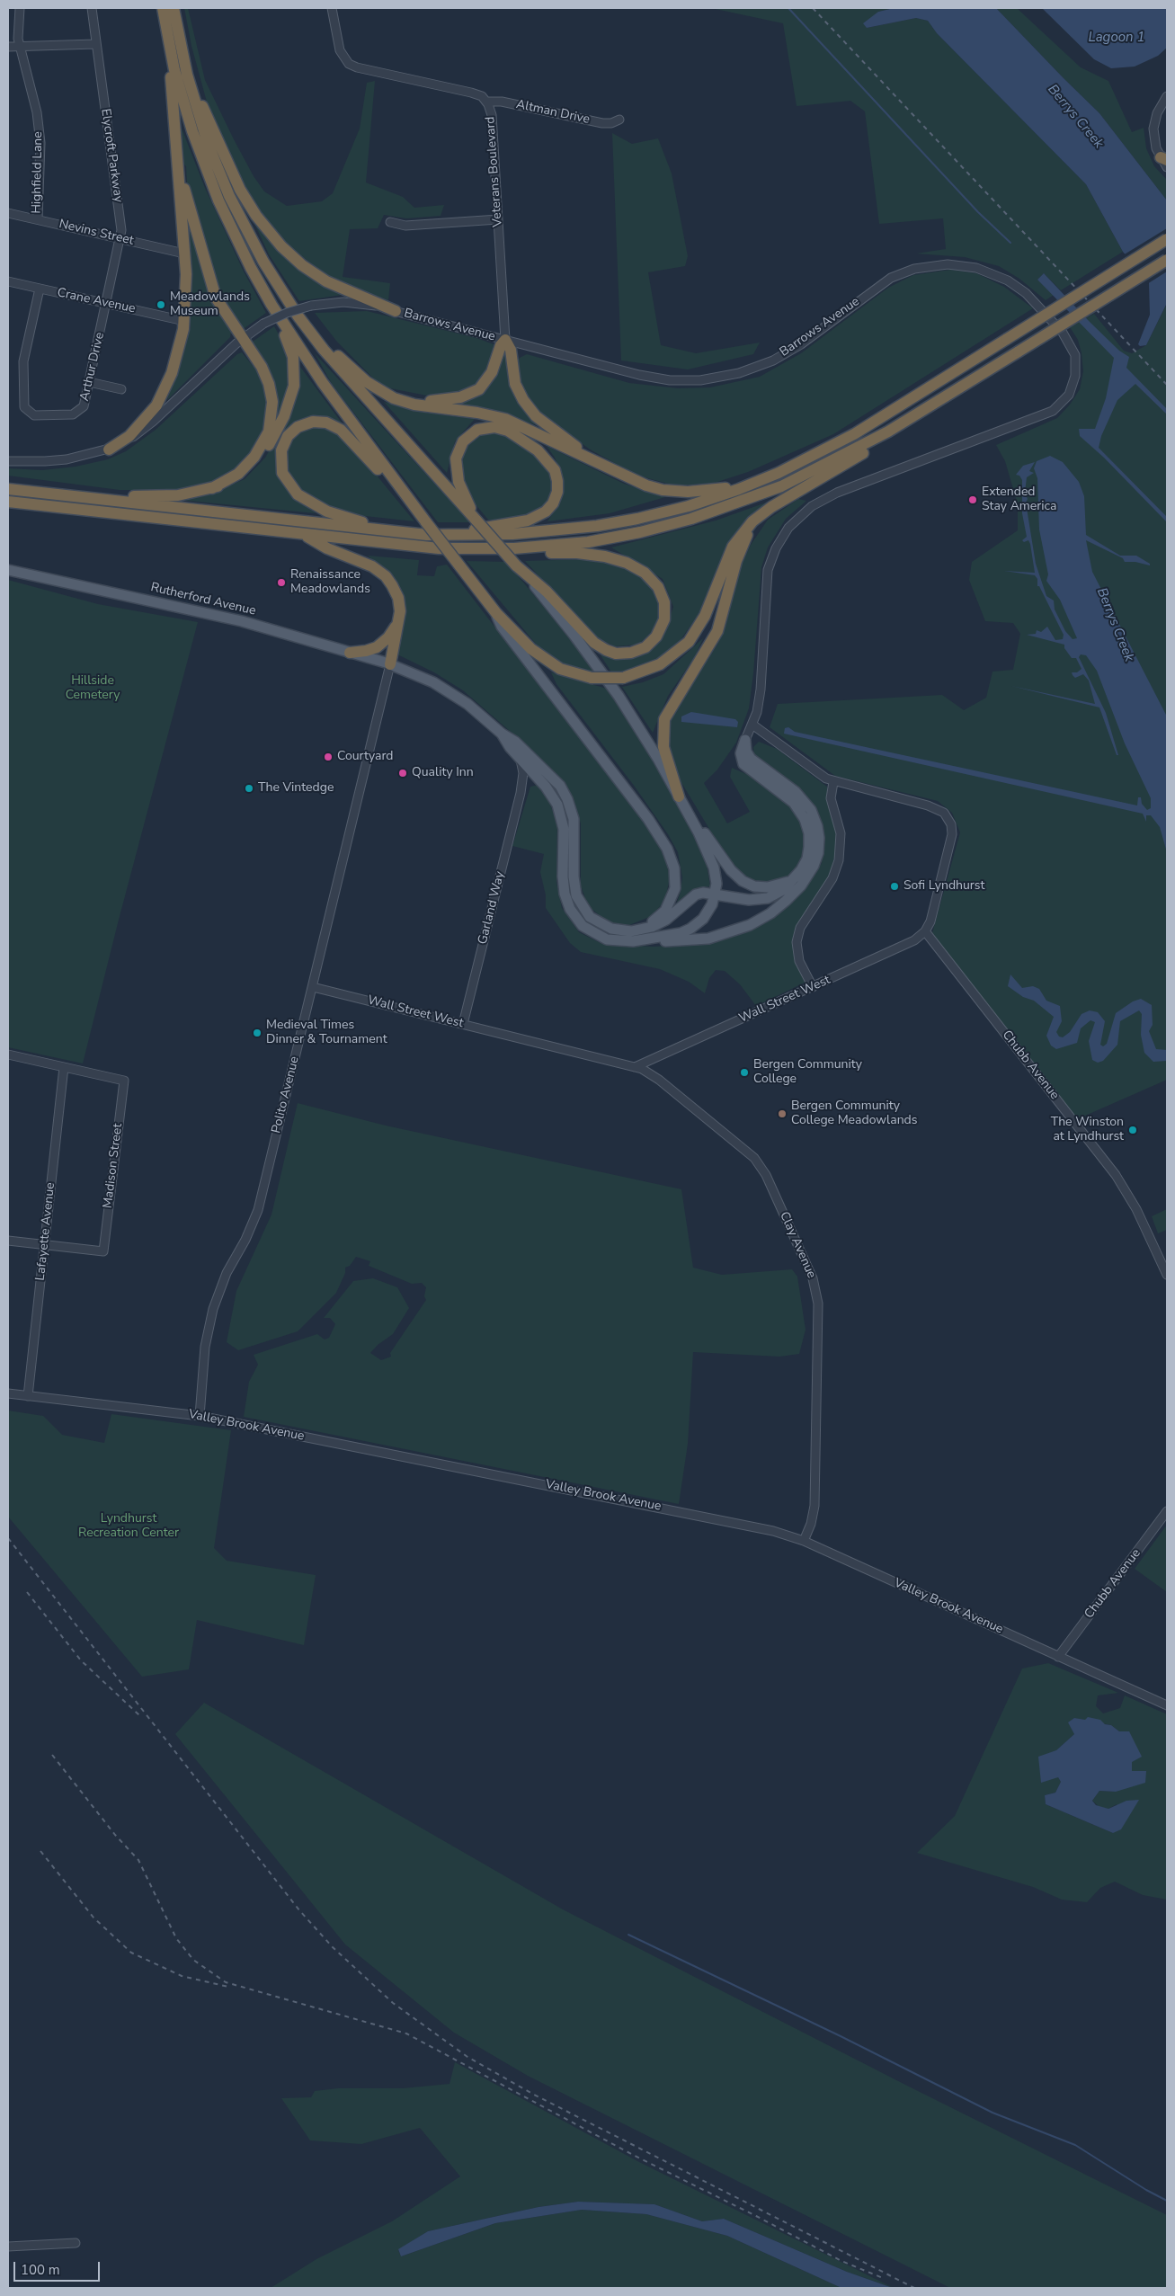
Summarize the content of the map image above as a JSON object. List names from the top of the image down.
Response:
{
  "streets": {
    "main road": ["Rutherford Avenue"],
    "street": [
      "Altman Drive",
      "Elycroft Parkway",
      "Veterans Boulevard",
      "Highfield Lane",
      "Nevins Street",
      "Crane Avenue",
      "Barrows Avenue",
      "Arthur Drive",
      "Garland Way",
      "Wall Street West",
      "Chubb Avenue",
      "Polito Avenue",
      "Madison Street",
      "Lafayette Avenue",
      "Clay Avenue",
      "Valley Brook Avenue"
    ]
  },
  "crossings": [
    ["Altman Drive", "Veterans Boulevard"],
    ["Elycroft Parkway", "Nevins Street"],
    ["Elycroft Parkway", "Crane Avenue"],
    ["Elycroft Parkway", "Arthur Drive"],
    ["Veterans Boulevard", "Barrows Avenue"],
    ["Highfield Lane", "Nevins Street"],
    ["Crane Avenue", "Arthur Drive"],
    ["Rutherford Avenue", "Polito Avenue"],
    ["Garland Way", "Wall Street West"],
    ["Wall Street West", "Chubb Avenue"],
    ["Wall Street West", "Polito Avenue"],
    ["Wall Street West", "Clay Avenue"],
    ["Chubb Avenue", "Valley Brook Avenue"],
    ["Polito Avenue", "Valley Brook Avenue"],
    ["Madison Street", "Lafayette Avenue"],
    ["Lafayette Avenue", "Valley Brook Avenue"],
    ["Clay Avenue", "Valley Brook Avenue"]
  ],
  "water": ["Lagoon 1", "Berrys Creek"],
  "parks": ["Hillside Cemetery", "Lyndhurst Recreation Center"],
  "places": [
    "Meadowlands Museum",
    "Extended Stay America",
    "Renaissance Meadowlands",
    "Courtyard",
    "Quality Inn",
    "The Vintedge",
    "Sofi Lyndhurst",
    "Medieval Times Dinner & Tournament",
    "Bergen Community College",
    "Bergen Community College Meadowlands",
    "The Winston at Lyndhurst"
  ],
  "scale_bar": "100 m"
}
